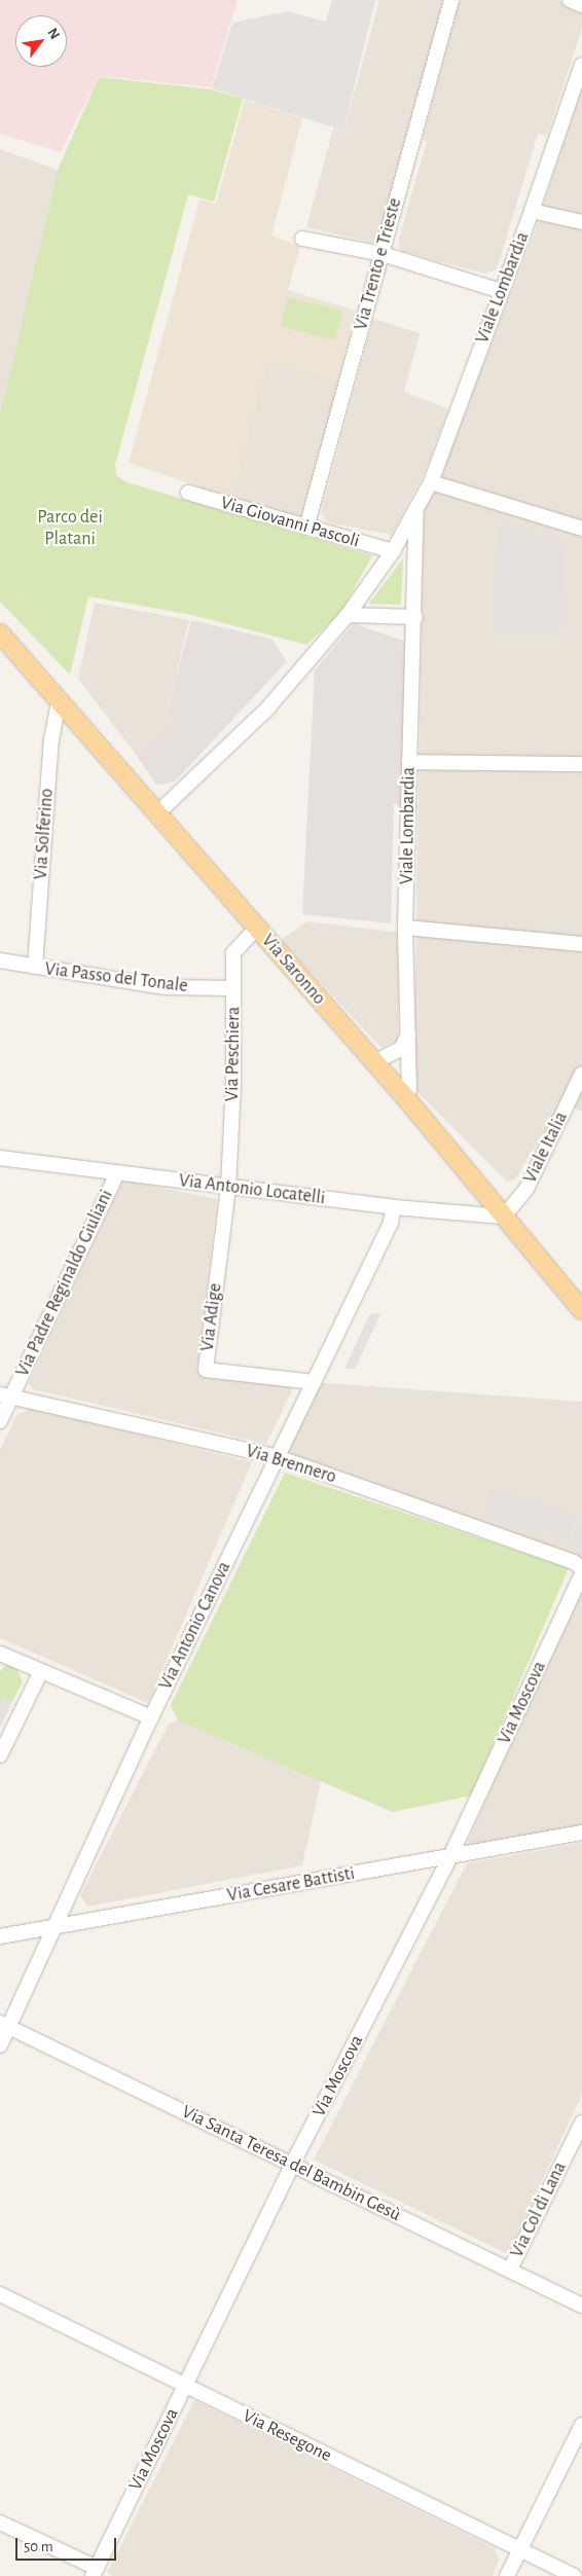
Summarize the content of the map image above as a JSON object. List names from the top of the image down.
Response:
{
  "streets": {
    "main road": ["Via Saronno"],
    "street": [
      "Via Trento e Trieste",
      "Viale Lombardia",
      "Via Giovanni Pascoli",
      "Via Solferino",
      "Via Passo del Tonale",
      "Via Peschiera",
      "Viale Italia",
      "Via Antonio Locatelli",
      "Via Padre Reginaldo Giuliani",
      "Via Adige",
      "Via Brennero",
      "Via Antonio Canova",
      "Via Moscova",
      "Via Cesare Battisti",
      "Via Santa Teresa del Bambin Gesù",
      "Via Col di Lana",
      "Via Resegone"
    ]
  },
  "crossings": [
    ["Via Trento e Trieste", "Via Giovanni Pascoli"],
    ["Viale Lombardia", "Via Giovanni Pascoli"],
    ["Viale Lombardia", "Via Saronno"],
    ["Via Solferino", "Via Saronno"],
    ["Via Solferino", "Via Passo del Tonale"],
    ["Via Saronno", "Via Peschiera"],
    ["Via Saronno", "Viale Italia"],
    ["Via Saronno", "Via Antonio Locatelli"],
    ["Via Passo del Tonale", "Via Peschiera"],
    ["Via Peschiera", "Via Antonio Locatelli"],
    ["Via Peschiera", "Via Adige"],
    ["Viale Italia", "Via Antonio Locatelli"],
    ["Via Antonio Locatelli", "Via Padre Reginaldo Giuliani"],
    ["Via Antonio Locatelli", "Via Adige"],
    ["Via Antonio Locatelli", "Via Antonio Canova"],
    ["Via Padre Reginaldo Giuliani", "Via Brennero"],
    ["Via Adige", "Via Antonio Canova"],
    ["Via Brennero", "Via Antonio Canova"],
    ["Via Antonio Canova", "Via Cesare Battisti"],
    ["Via Antonio Canova", "Via Santa Teresa del Bambin Gesù"],
    ["Via Moscova", "Via Cesare Battisti"],
    ["Via Moscova", "Via Santa Teresa del Bambin Gesù"],
    ["Via Moscova", "Via Resegone"],
    ["Via Santa Teresa del Bambin Gesù", "Via Col di Lana"]
  ],
  "parks": ["Parco dei Platani"],
  "scale_bar": "50 m",
  "north": "top right"
}
